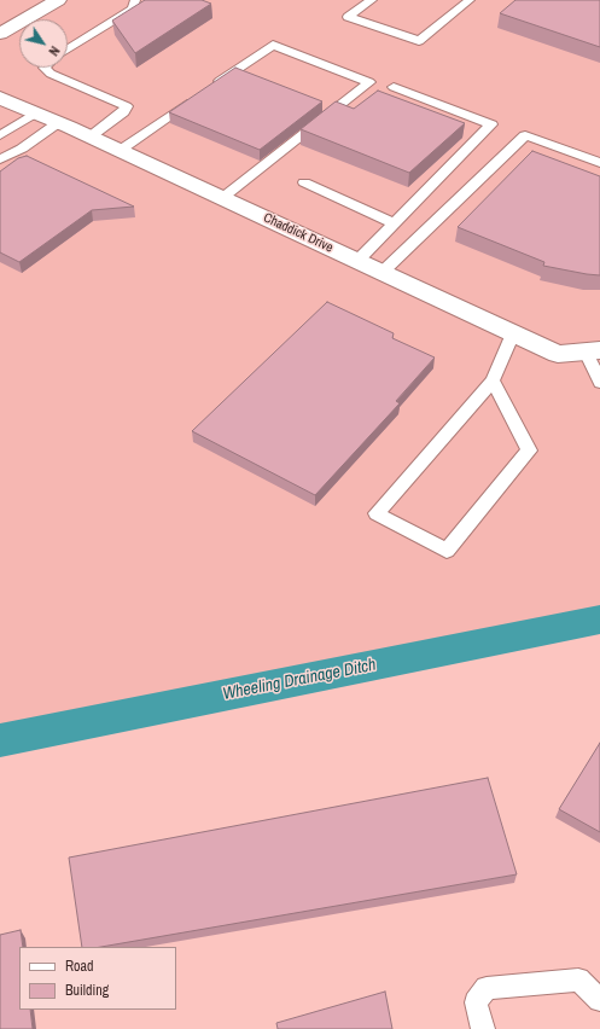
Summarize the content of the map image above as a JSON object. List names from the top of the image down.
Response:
{
  "streets": {
    "street": ["Chaddick Drive"]
  },
  "water": ["Wheeling Drainage Ditch"],
  "legend": ["Road", "Building"],
  "north": "bottom right"
}
